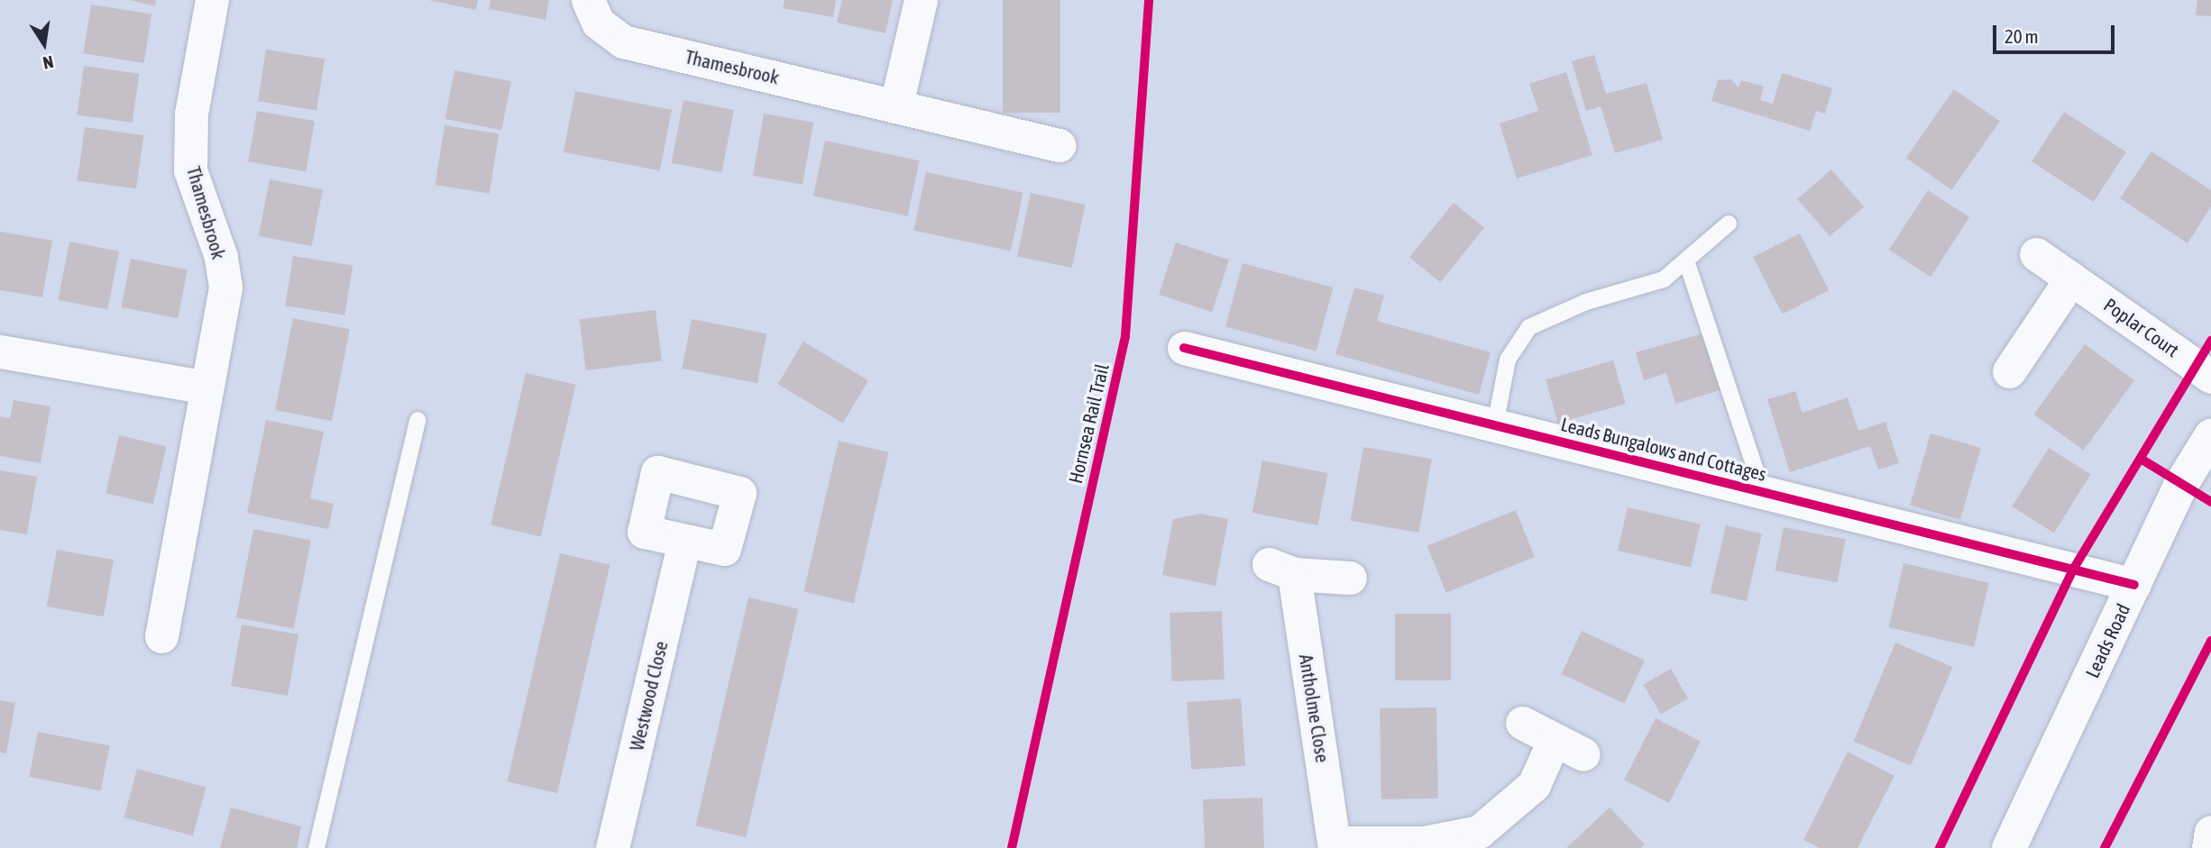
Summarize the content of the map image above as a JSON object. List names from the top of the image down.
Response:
{
  "streets": {
    "main road": ["Leads Road"],
    "street": [
      "Thamesbrook",
      "Poplar Court",
      "Leads Bungalows and Cottages",
      "Westwood Close",
      "Antholme Close"
    ],
    "cycle path": ["Hornsea Rail Trail"]
  },
  "crossings": [
    ["Leads Bungalows and Cottages", "Leads Road"]
  ],
  "scale_bar": "20 m",
  "north": "bottom"
}
